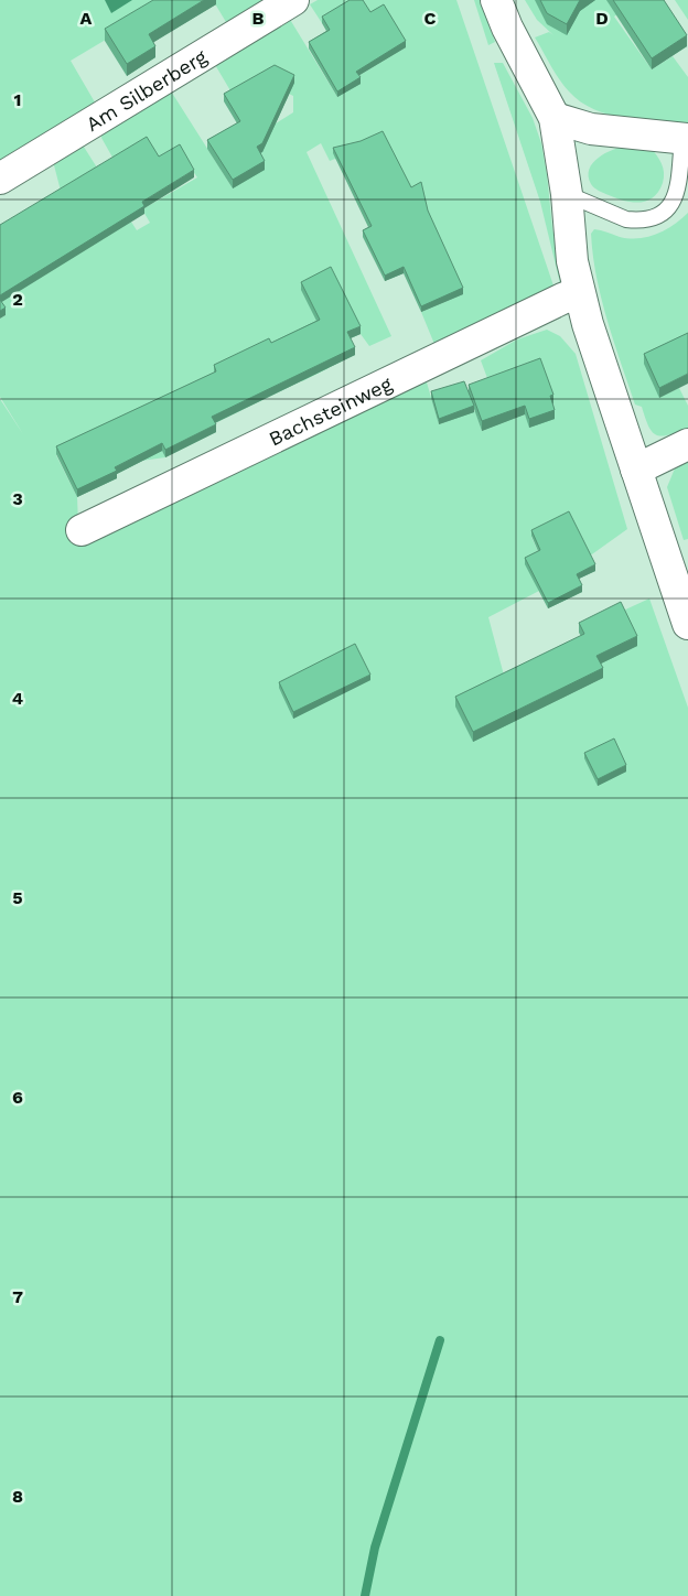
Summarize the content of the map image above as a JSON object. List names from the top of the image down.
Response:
{
  "streets": {
    "street": ["Am Silberberg", "Bachsteinweg"]
  },
  "grid": {
    "columns": [
      "A",
      "B",
      "C",
      "D"
    ],
    "rows": [
      "1",
      "2",
      "3",
      "4",
      "5",
      "6",
      "7",
      "8"
    ]
  }
}
